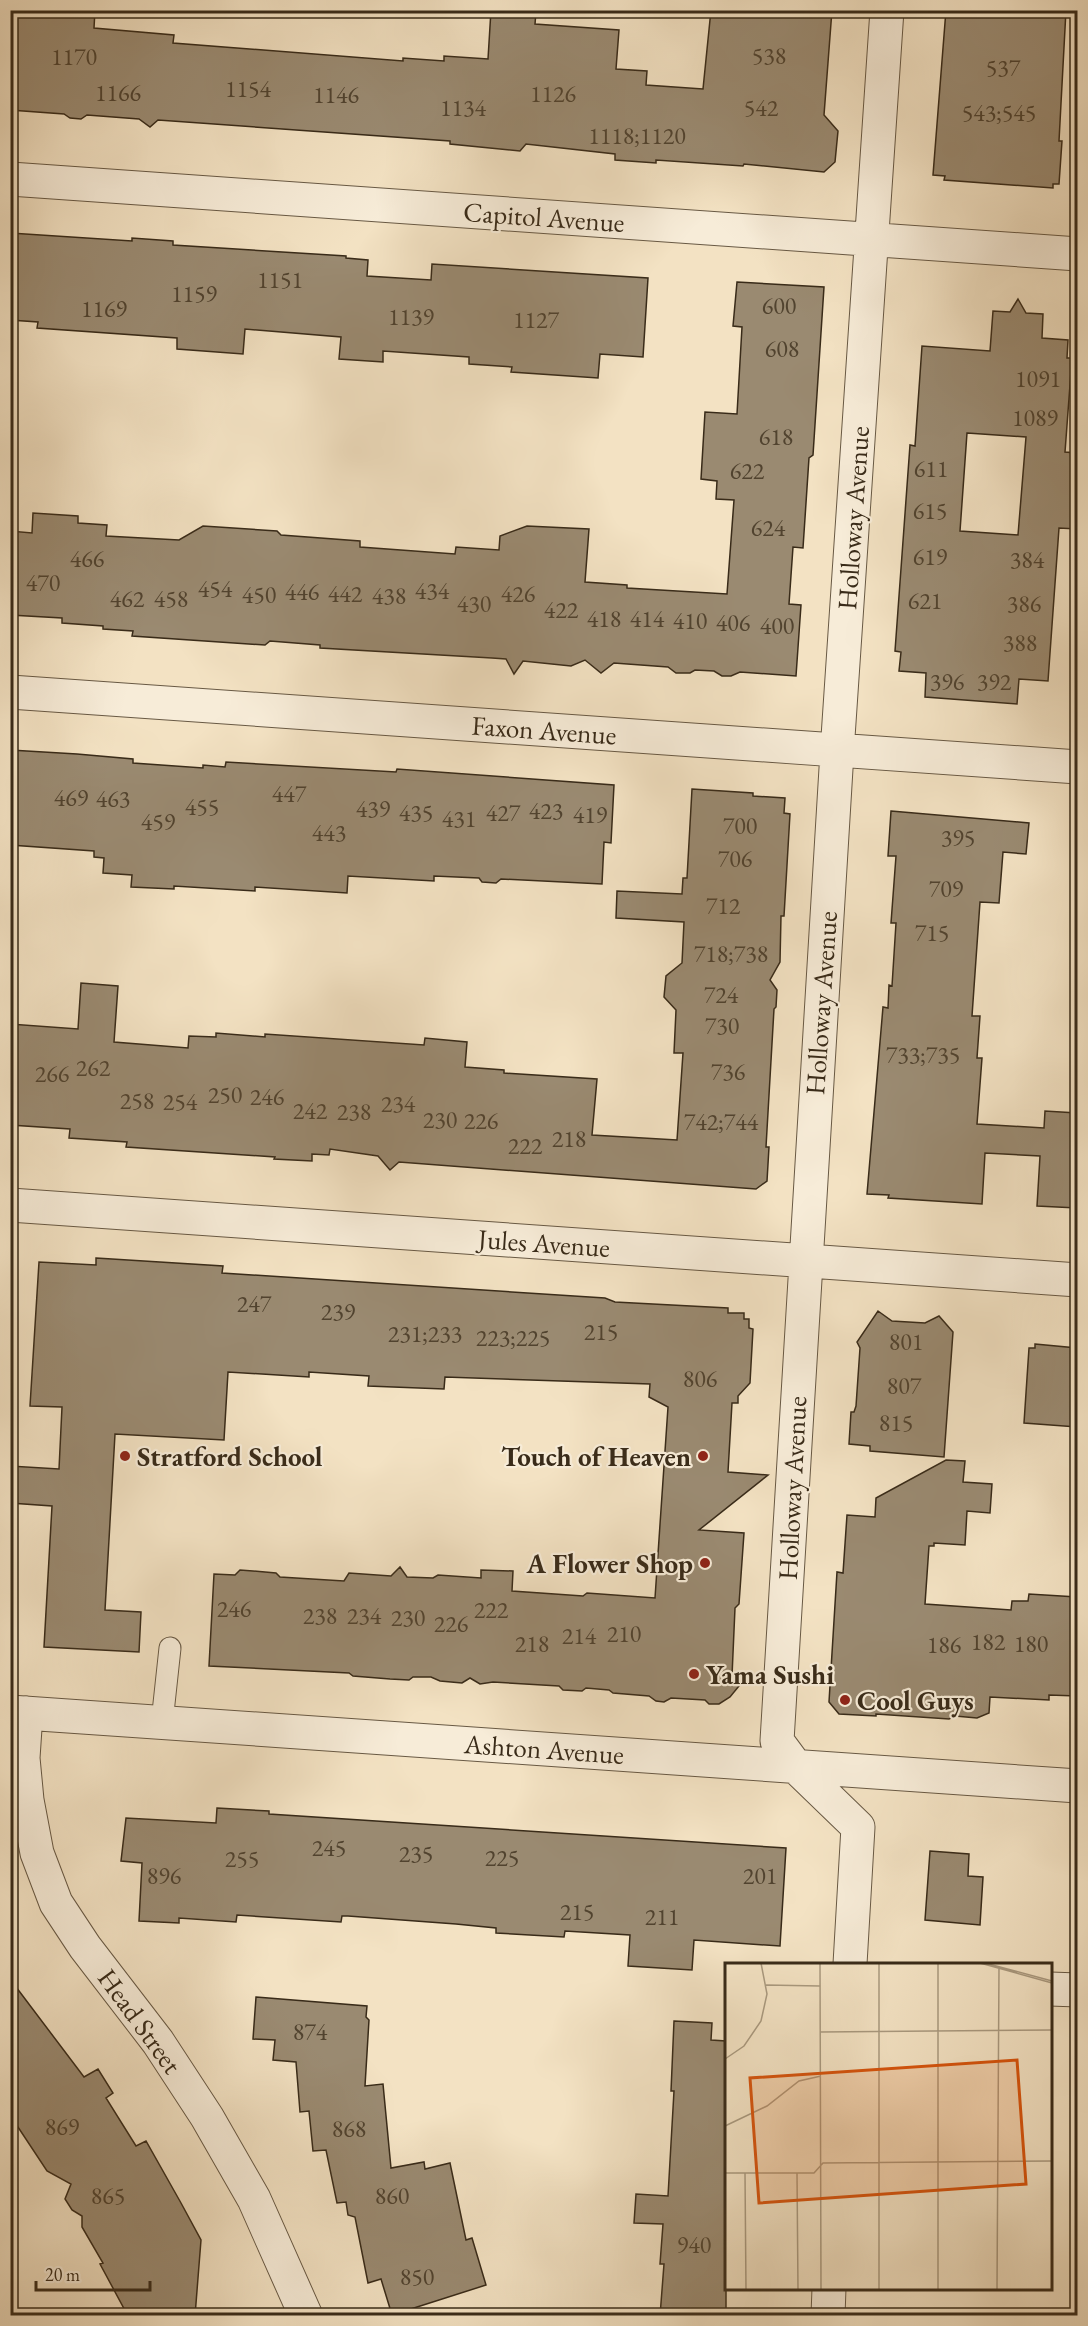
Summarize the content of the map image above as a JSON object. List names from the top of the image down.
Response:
{
  "streets": {
    "street": [
      "Capitol Avenue",
      "Holloway Avenue",
      "Faxon Avenue",
      "Jules Avenue",
      "Ashton Avenue",
      "Head Street"
    ]
  },
  "crossings": [
    ["Capitol Avenue", "Holloway Avenue"],
    ["Holloway Avenue", "Faxon Avenue"],
    ["Holloway Avenue", "Jules Avenue"],
    ["Holloway Avenue", "Ashton Avenue"],
    ["Ashton Avenue", "Head Street"]
  ],
  "places": [
    "Stratford School",
    "Touch of Heaven",
    "A Flower Shop",
    "Yama Sushi",
    "Cool Guys"
  ],
  "house_numbers": [
    "538",
    "1170",
    "537",
    "1154",
    "1166",
    "1126",
    "1146",
    "1134",
    "542",
    "543;545",
    "1118;1120",
    "1151",
    "1159",
    "600",
    "1169",
    "1139",
    "1127",
    "608",
    "1091",
    "1089",
    "618",
    "611",
    "622",
    "615",
    "624",
    "619",
    "466",
    "384",
    "470",
    "454",
    "434",
    "446",
    "442",
    "426",
    "450",
    "438",
    "462",
    "458",
    "621",
    "430",
    "386",
    "422",
    "418",
    "414",
    "410",
    "406",
    "400",
    "388",
    "396",
    "392",
    "447",
    "469",
    "463",
    "455",
    "439",
    "423",
    "435",
    "427",
    "419",
    "431",
    "459",
    "700",
    "443",
    "395",
    "706",
    "709",
    "712",
    "715",
    "718;738",
    "724",
    "730",
    "733;735",
    "262",
    "736",
    "266",
    "250",
    "246",
    "258",
    "254",
    "234",
    "242",
    "238",
    "230",
    "226",
    "742;744",
    "218",
    "222",
    "247",
    "239",
    "215",
    "231;233",
    "223;225",
    "801",
    "806",
    "807",
    "815",
    "246",
    "222",
    "238",
    "234",
    "230",
    "226",
    "210",
    "214",
    "182",
    "218",
    "180",
    "186",
    "245",
    "235",
    "225",
    "255",
    "896",
    "201",
    "215",
    "211",
    "874",
    "869",
    "868",
    "865",
    "860",
    "940",
    "850"
  ],
  "scale_bar": "20 m"
}
